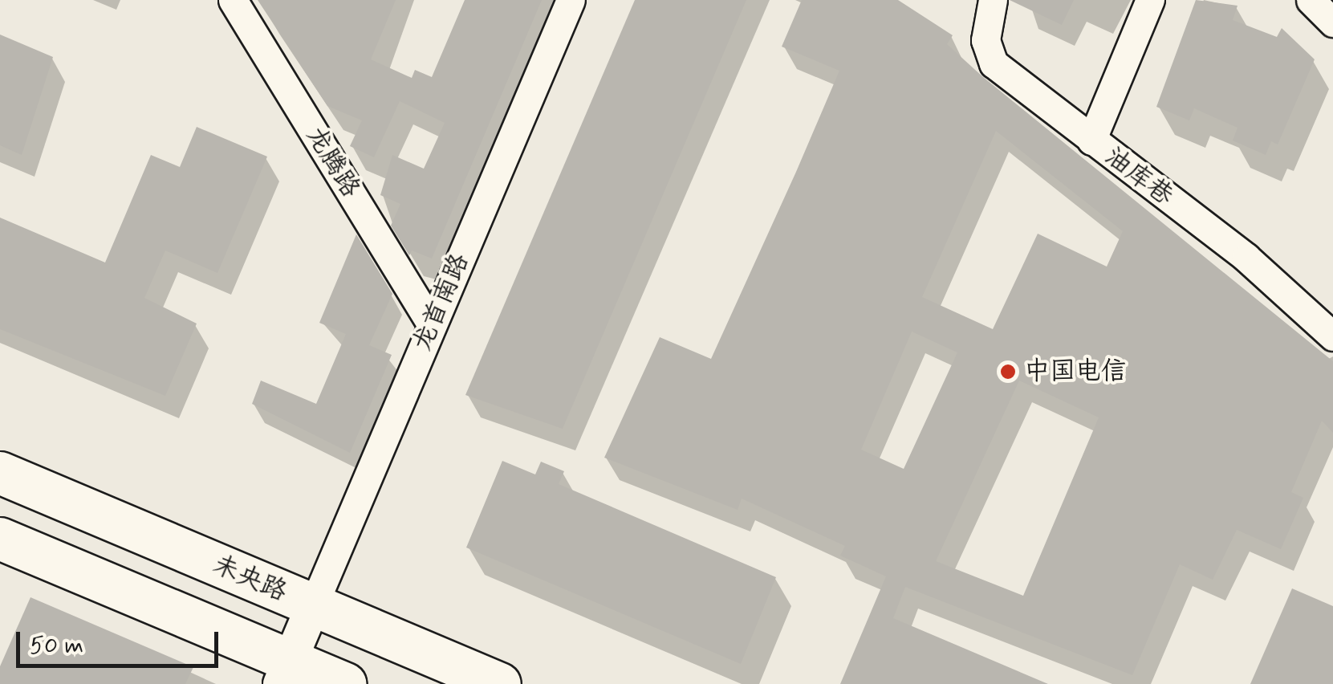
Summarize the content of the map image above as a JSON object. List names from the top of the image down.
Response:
{
  "streets": {
    "main road": ["未央路"],
    "street": ["龙腾路", "油库巷", "龙首南路"]
  },
  "crossings": [
    ["龙腾路", "龙首南路"],
    ["龙首南路", "未央路"]
  ],
  "places": ["中国电信"],
  "scale_bar": "50 m"
}
